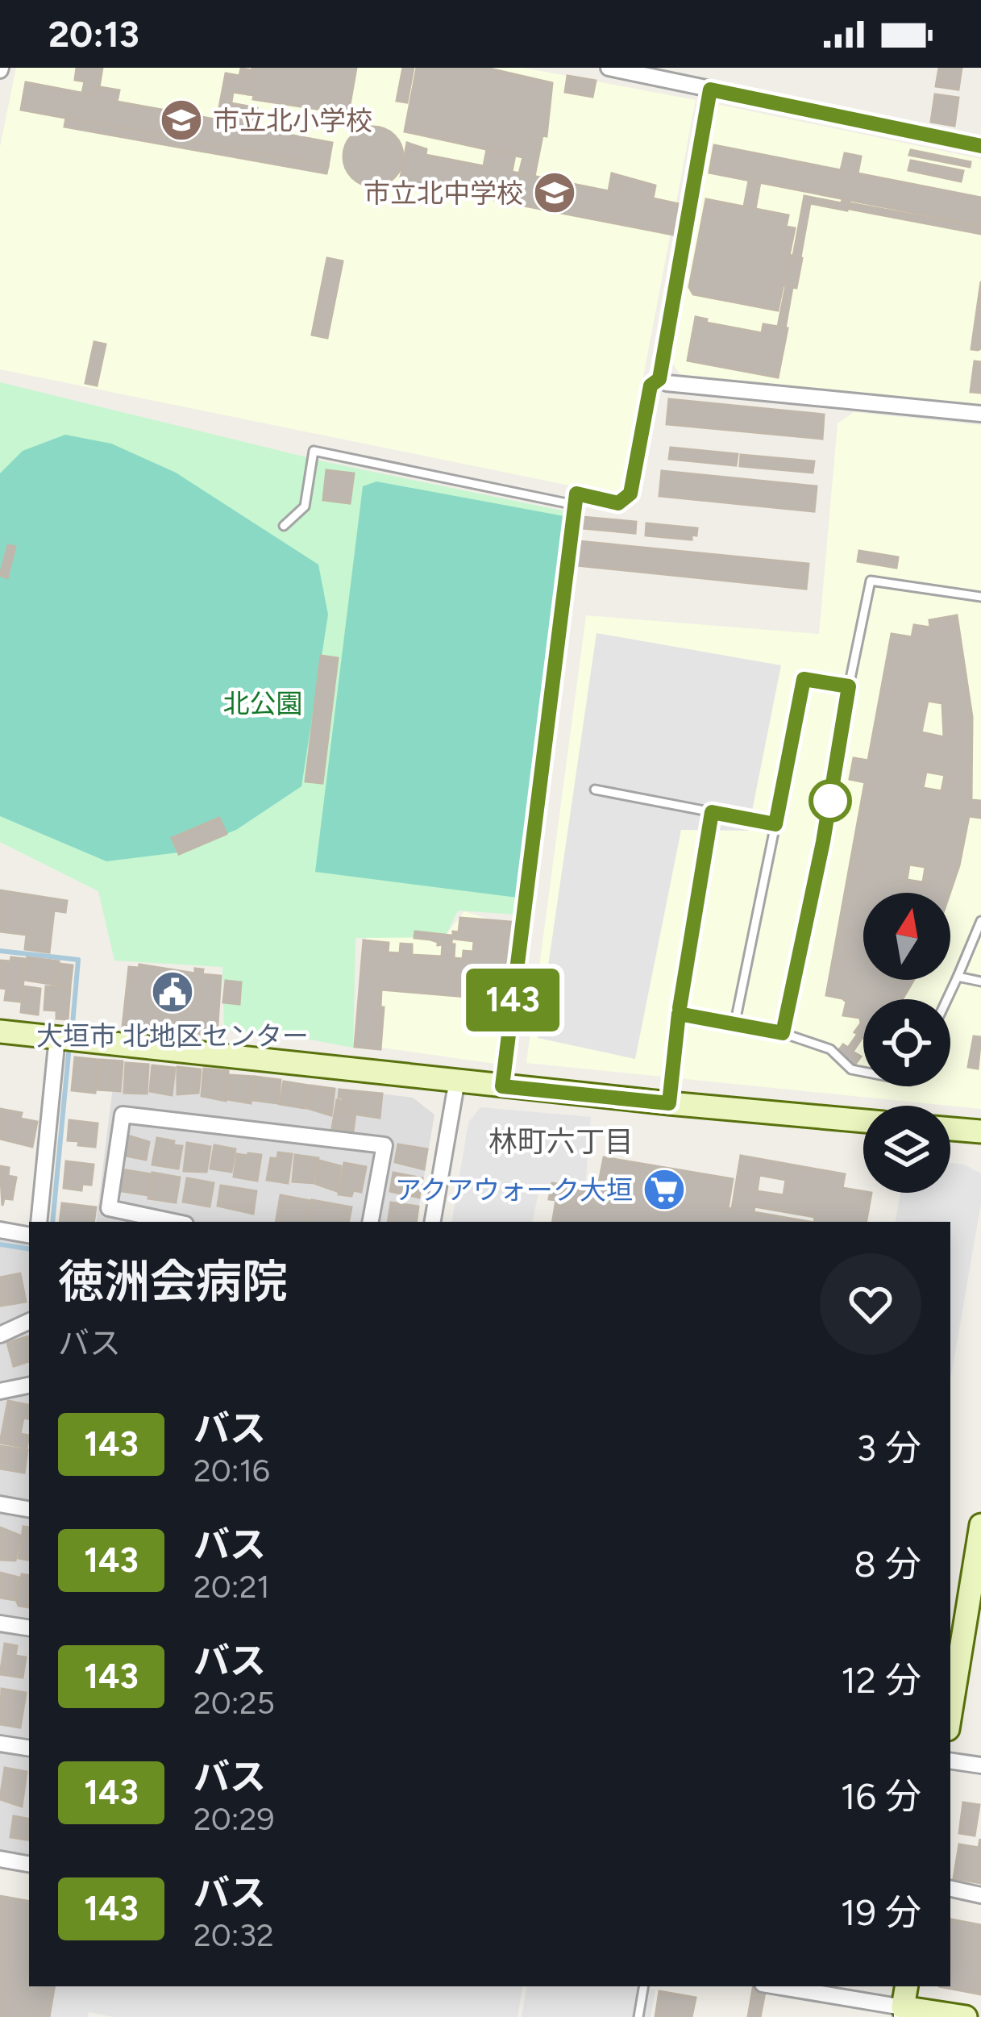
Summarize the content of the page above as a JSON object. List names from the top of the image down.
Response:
{
  "districts": ["林町六丁目"],
  "parks": ["北公園"],
  "places": {
    "school or university": ["市立北小学校", "市立北中学校"],
    "public building": ["大垣市 北地区センター"],
    "supermarket": ["アクアウォーク大垣"]
  },
  "lines": ["bus line 143"],
  "north": "top",
  "page": {
    "status": "20:13",
    "on_map": "143",
    "heading": ["徳洲会病院", "バス"],
    "list": [
      {
        "mark": "143",
        "name": "バス",
        "note": "20:16",
        "value": "3 分"
      },
      {
        "mark": "143",
        "name": "バス",
        "note": "20:21",
        "value": "8 分"
      },
      {
        "mark": "143",
        "name": "バス",
        "note": "20:25",
        "value": "12 分"
      },
      {
        "mark": "143",
        "name": "バス",
        "note": "20:29",
        "value": "16 分"
      },
      {
        "mark": "143",
        "name": "バス",
        "note": "20:32",
        "value": "19 分"
      }
    ]
  }
}
